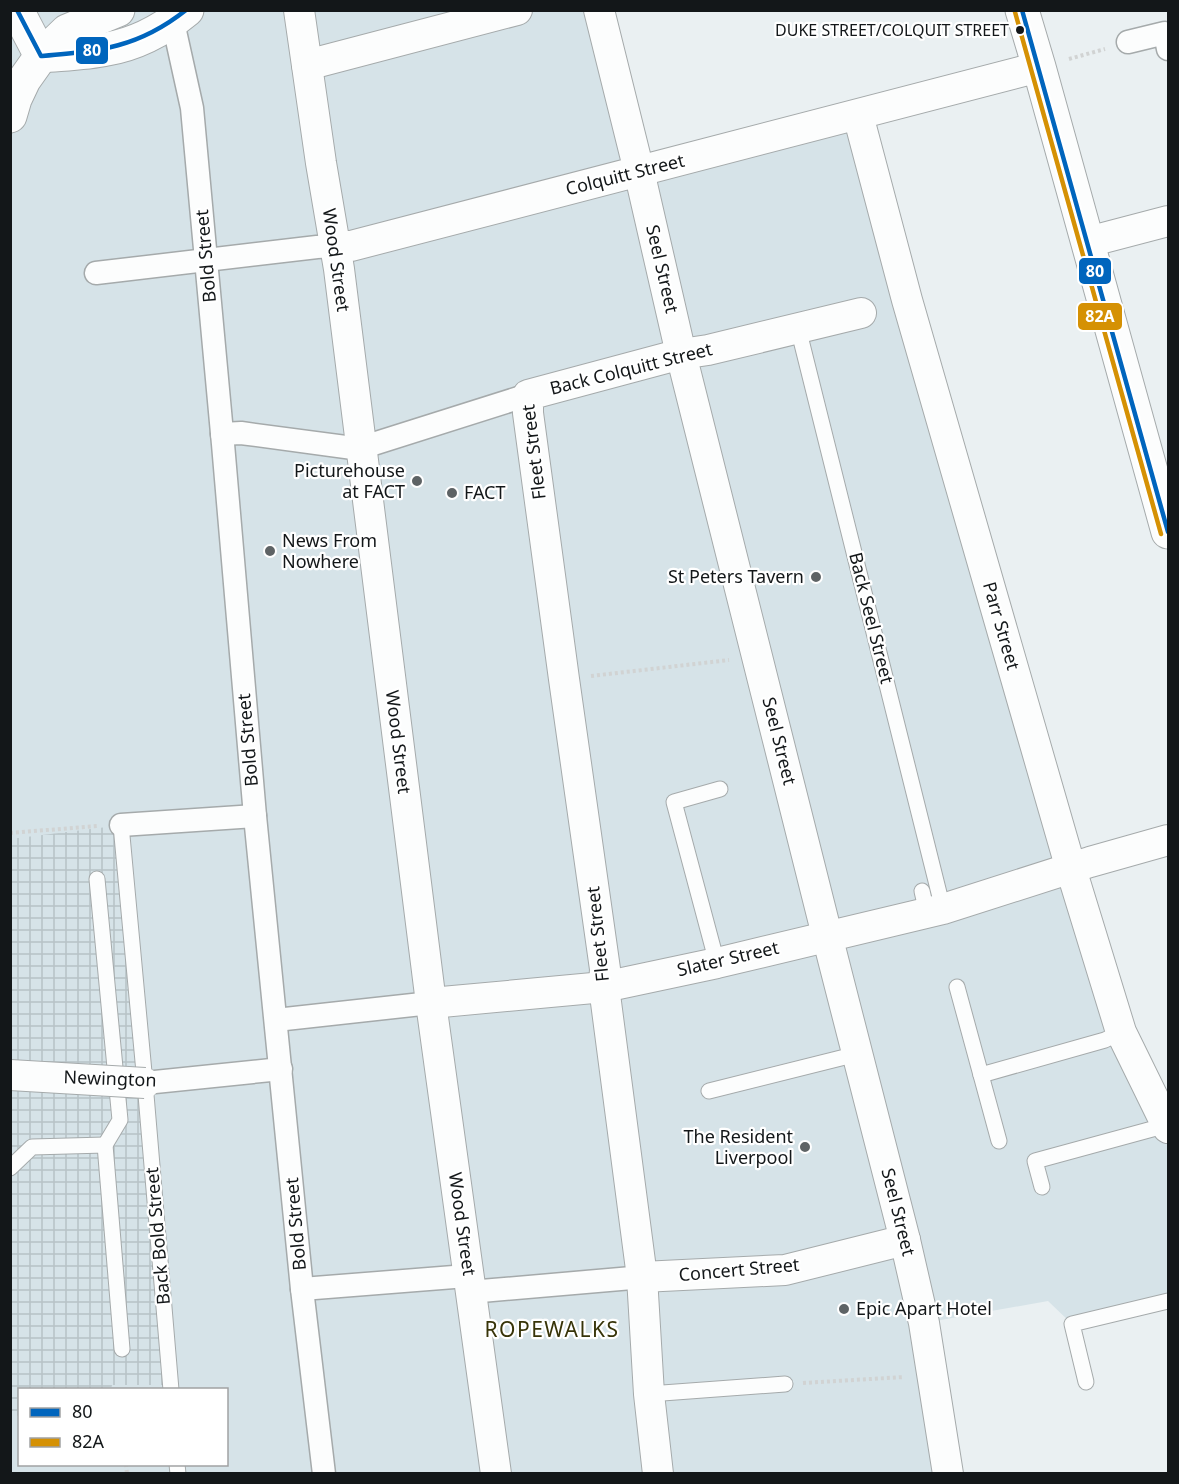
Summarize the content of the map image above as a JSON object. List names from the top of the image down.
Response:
{
  "streets": {
    "street": [
      "Colquitt Street",
      "Bold Street",
      "Wood Street",
      "Seel Street",
      "Back Colquitt Street",
      "Fleet Street",
      "Parr Street",
      "Slater Street",
      "Newington",
      "Concert Street"
    ],
    "lane": ["Back Seel Street", "Back Bold Street"]
  },
  "crossings": [
    ["Colquitt Street", "Bold Street"],
    ["Colquitt Street", "Wood Street"],
    ["Colquitt Street", "Seel Street"],
    ["Colquitt Street", "Parr Street"],
    ["Bold Street", "Back Colquitt Street"],
    ["Bold Street", "Slater Street"],
    ["Bold Street", "Newington"],
    ["Wood Street", "Slater Street"],
    ["Seel Street", "Back Colquitt Street"],
    ["Seel Street", "Slater Street"],
    ["Seel Street", "Concert Street"],
    ["Back Colquitt Street", "Fleet Street"],
    ["Back Colquitt Street", "Back Seel Street"],
    ["Fleet Street", "Slater Street"],
    ["Fleet Street", "Concert Street"],
    ["Back Seel Street", "Slater Street"],
    ["Parr Street", "Slater Street"],
    ["Newington", "Back Bold Street"]
  ],
  "districts": ["ROPEWALKS"],
  "places": [
    "DUKE STREET/COLQUIT STREET",
    "Picturehouse at FACT",
    "FACT",
    "News From Nowhere",
    "St Peters Tavern",
    "The Resident Liverpool",
    "Epic Apart Hotel"
  ],
  "lines": ["transit line 80", "transit line 82A"],
  "legend": ["80", "82A"]
}
